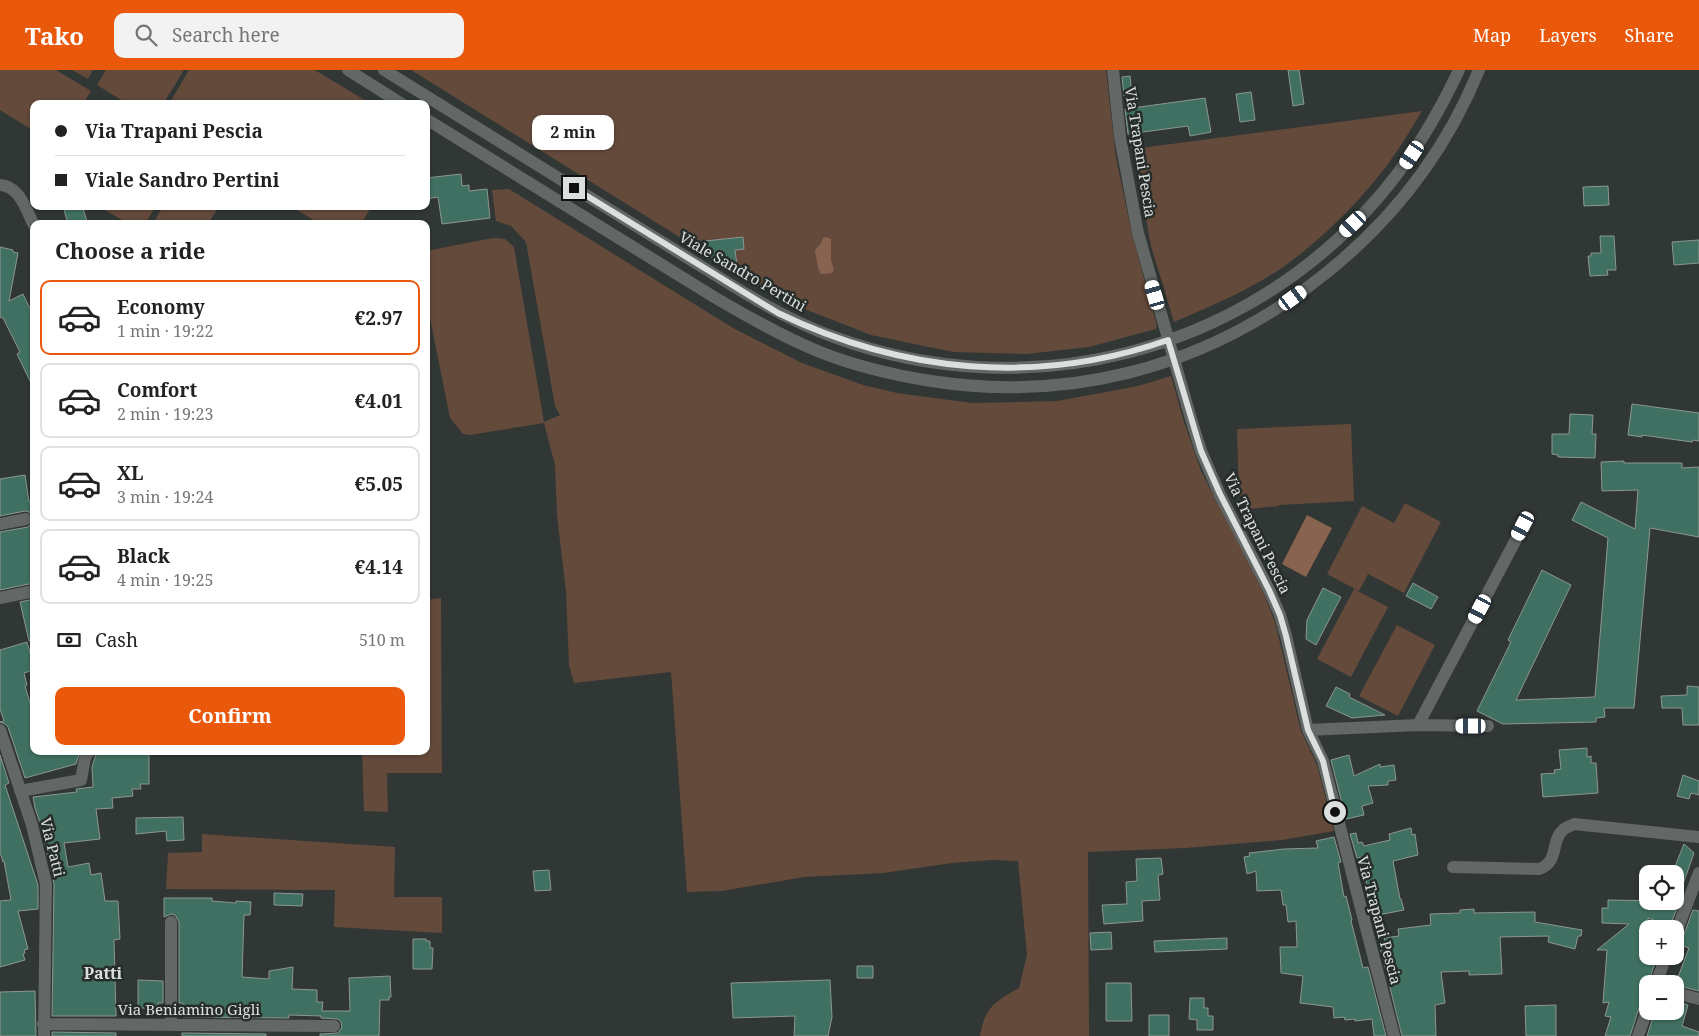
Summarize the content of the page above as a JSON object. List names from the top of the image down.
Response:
{
  "streets": {
    "street": [
      "Via Trapani Pescia",
      "Viale Sandro Pertini",
      "Via Patti",
      "Via Beniamino Gigli"
    ]
  },
  "crossings": [
    ["Via Trapani Pescia", "Viale Sandro Pertini"],
    ["Via Patti", "Via Beniamino Gigli"]
  ],
  "districts": ["Patti"],
  "page": {
    "header": "Tako",
    "search": "Search here",
    "nav": ["Map", "Layers", "Share"],
    "banner": ["Via Trapani Pescia", "Viale Sandro Pertini"],
    "bubble": "2 min",
    "heading": "Choose a ride",
    "list": [
      {
        "name": "Economy",
        "note": "1 min · 19:22",
        "value": "€2.97"
      },
      {
        "name": "Comfort",
        "note": "2 min · 19:23",
        "value": "€4.01"
      },
      {
        "name": "XL",
        "note": "3 min · 19:24",
        "value": "€5.05"
      },
      {
        "name": "Black",
        "note": "4 min · 19:25",
        "value": "€4.14"
      }
    ],
    "pay": ["Cash", "510 m"],
    "buttons": "Confirm",
    "map_buttons": ["+", "−"]
  }
}
